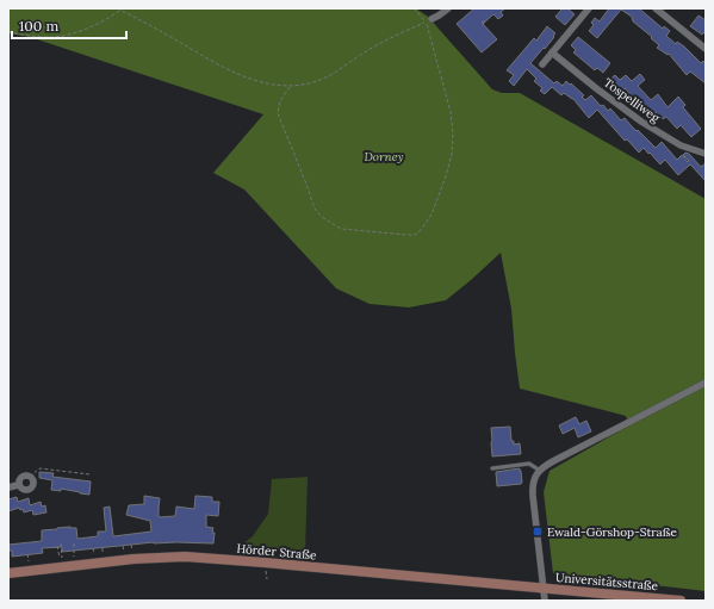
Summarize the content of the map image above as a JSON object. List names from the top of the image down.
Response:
{
  "streets": {
    "main road": ["Hörder Straße", "Universitätsstraße"],
    "street": ["Tospelliweg"]
  },
  "crossings": [
    ["Hörder Straße", "Universitätsstraße"]
  ],
  "parks": ["Dorney"],
  "places": {
    "transit": ["Ewald-Görshop-Straße"]
  },
  "scale_bar": "100 m"
}
